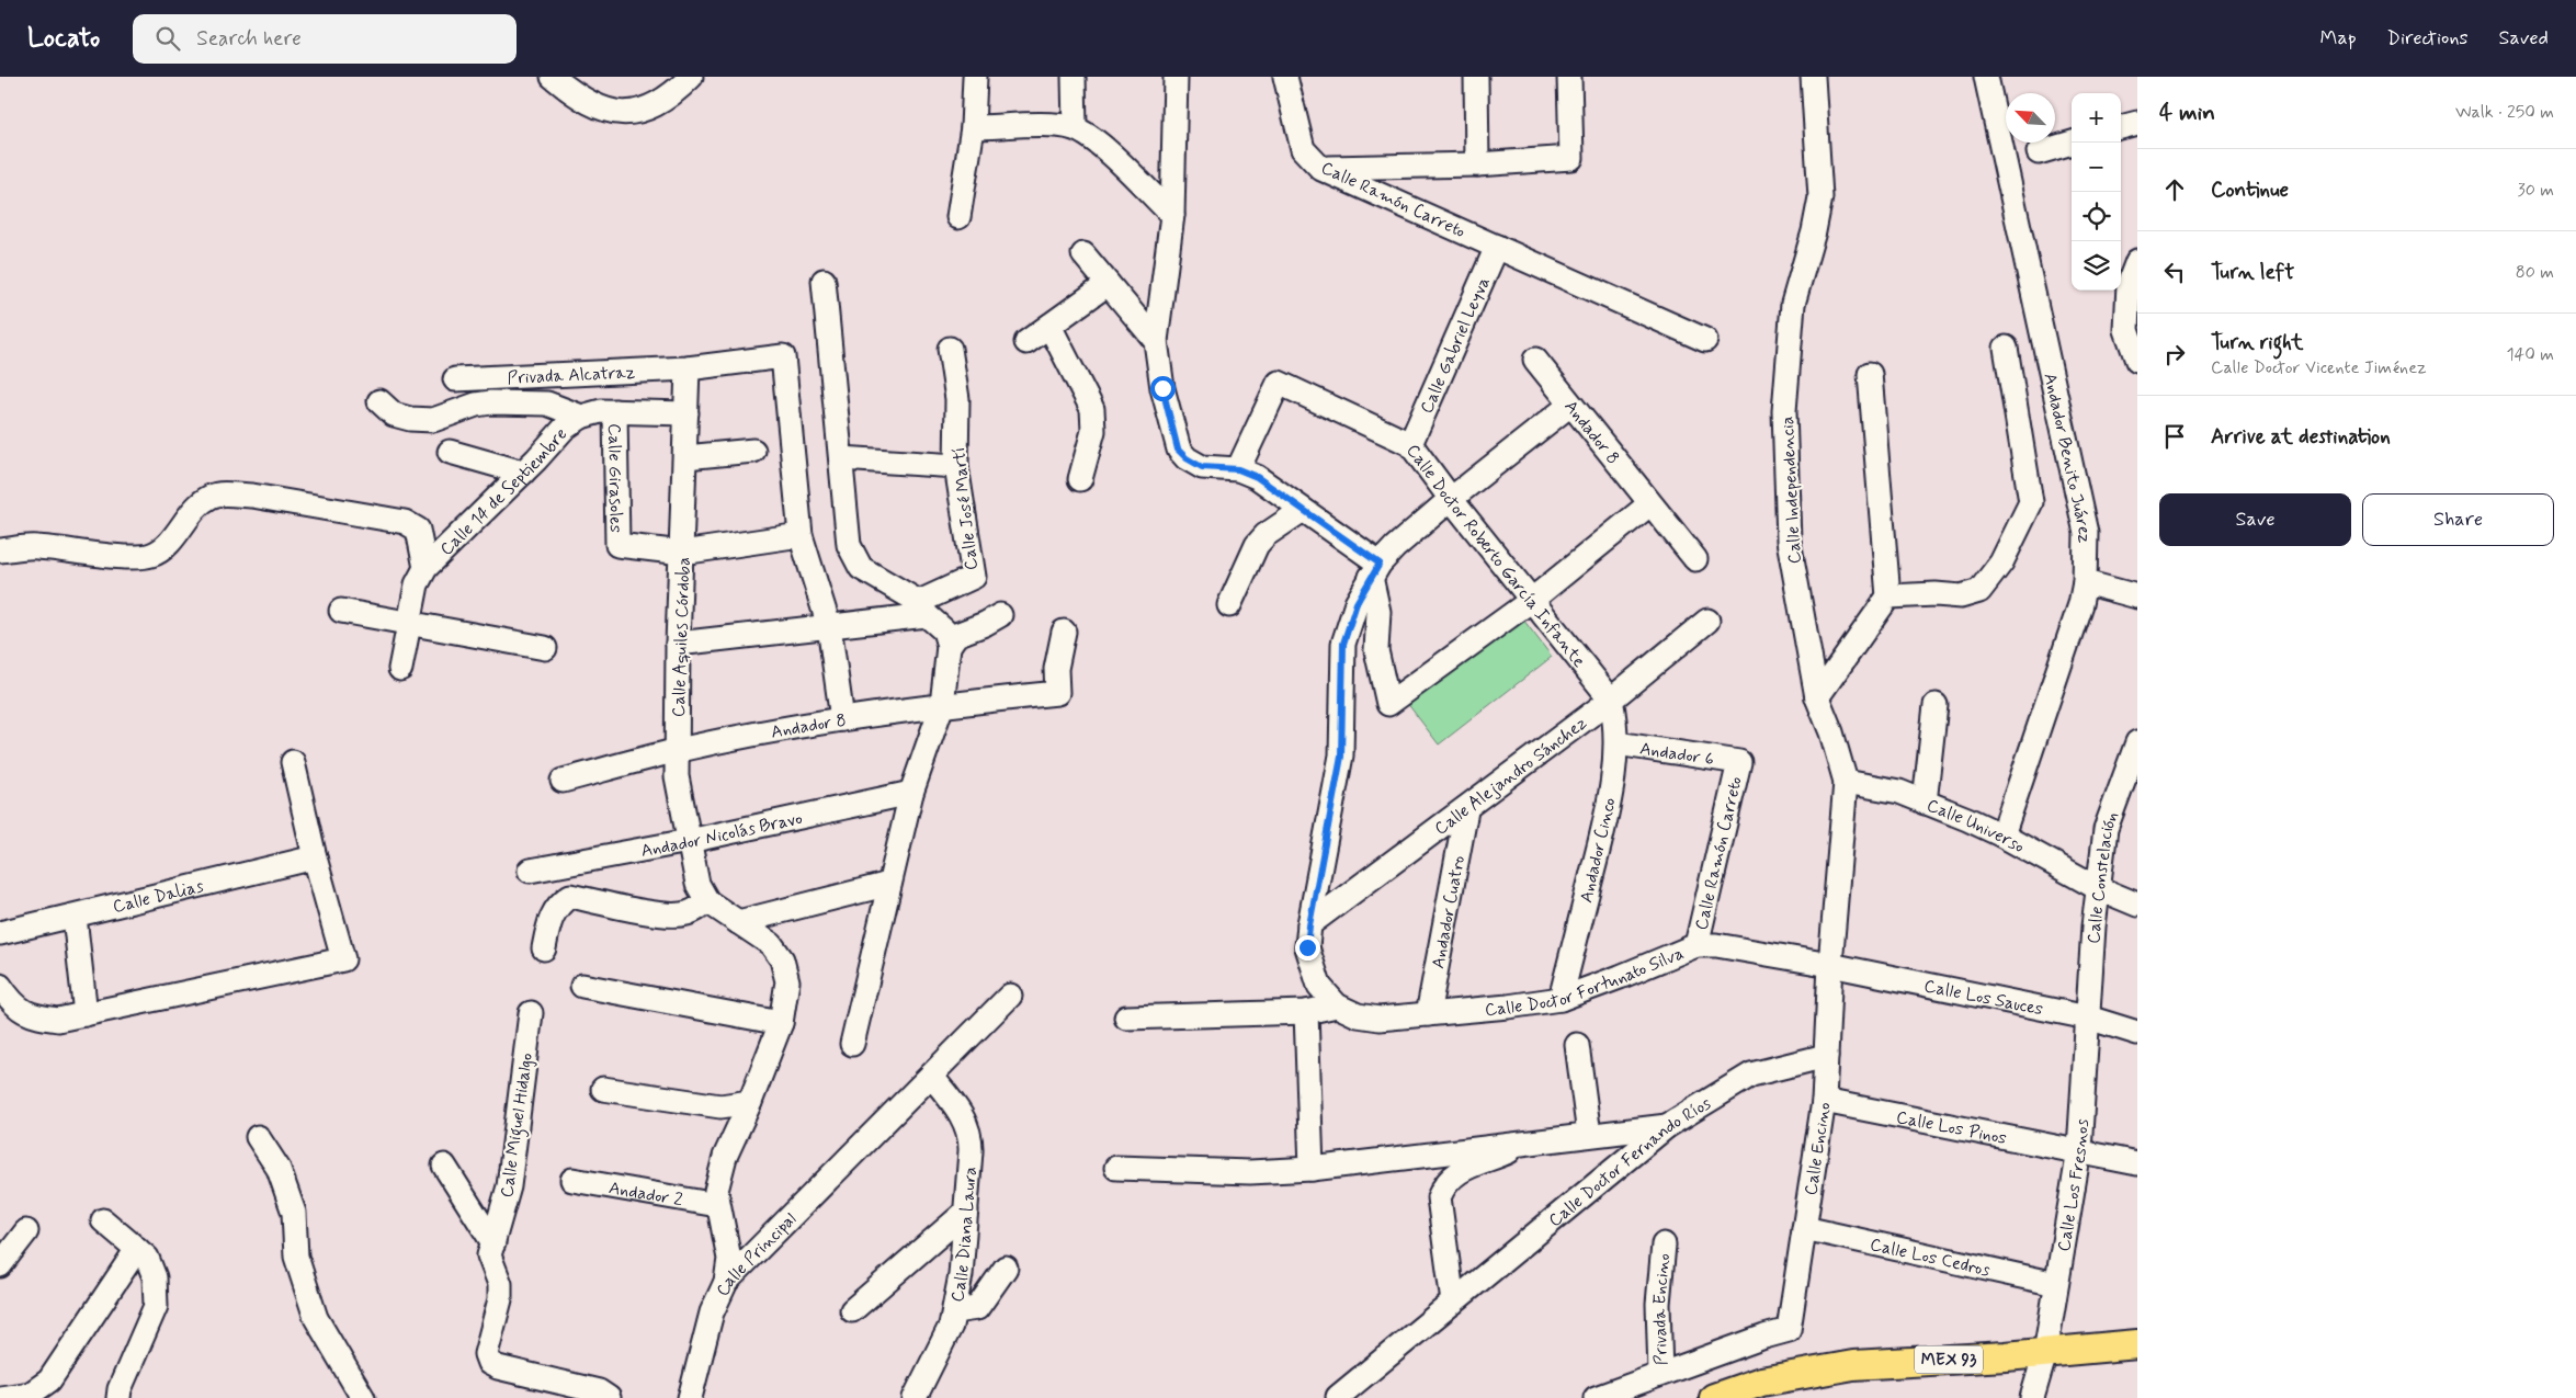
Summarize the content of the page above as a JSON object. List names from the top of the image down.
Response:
{
  "streets": {
    "main road": ["MEX 93"],
    "street": [
      "Calle Ramón Carreto",
      "Calle Gabriel Leyva",
      "Privada Alcatraz",
      "Andador 8",
      "Andador Benito Juárez",
      "Calle Girasoles",
      "Calle Independencia",
      "Calle 14 de Septiembre",
      "Calle José Martí",
      "Calle Doctor Roberto García Infante",
      "Calle Aquiles Córdoba",
      "Andador 6",
      "Calle Alejandro Sánchez",
      "Calle Universo",
      "Andador Nicolás Bravo",
      "Andador Cinco",
      "Calle Constelación",
      "Calle Dalias",
      "Andador Cuatro",
      "Calle Doctor Fortunato Silva",
      "Calle Los Sauces",
      "Calle Miguel Hidalgo",
      "Calle Los Pinos",
      "Calle Encino",
      "Calle Doctor Fernando Ríos",
      "Calle Los Fresnos",
      "Andador 2",
      "Calle Diana Laura",
      "Calle Principal",
      "Calle Los Cedros",
      "Privada Encino"
    ]
  },
  "crossings": [
    ["Calle Ramón Carreto", "Calle Gabriel Leyva"],
    ["Calle Ramón Carreto", "Andador 6"],
    ["Calle Ramón Carreto", "Calle Doctor Fortunato Silva"],
    ["Calle Gabriel Leyva", "Calle Doctor Roberto García Infante"],
    ["Privada Alcatraz", "Calle Aquiles Córdoba"],
    ["Andador 8", "Calle Aquiles Córdoba"],
    ["Andador Benito Juárez", "Calle Universo"],
    ["Calle Girasoles", "Calle Aquiles Córdoba"],
    ["Calle Independencia", "Calle Universo"],
    ["Calle Independencia", "Calle Doctor Fortunato Silva"],
    ["Calle Independencia", "Calle Los Sauces"],
    ["Calle Independencia", "Calle Encino"],
    ["Calle Doctor Roberto García Infante", "Calle Alejandro Sánchez"],
    ["Calle Doctor Roberto García Infante", "Andador Cinco"],
    ["Calle Aquiles Córdoba", "Andador Nicolás Bravo"],
    ["Andador 6", "Andador Cinco"],
    ["Calle Alejandro Sánchez", "Andador Cinco"],
    ["Calle Alejandro Sánchez", "Andador Cuatro"],
    ["Calle Universo", "Calle Constelación"],
    ["Andador Cinco", "Calle Doctor Fortunato Silva"],
    ["Calle Constelación", "Calle Los Sauces"],
    ["Calle Constelación", "Calle Los Fresnos"],
    ["Andador Cuatro", "Calle Doctor Fortunato Silva"],
    ["Calle Doctor Fortunato Silva", "Calle Los Sauces"],
    ["Calle Doctor Fortunato Silva", "Calle Encino"],
    ["Calle Los Sauces", "Calle Encino"],
    ["Calle Los Sauces", "Calle Los Fresnos"],
    ["Calle Los Pinos", "Calle Encino"],
    ["Calle Los Pinos", "Calle Los Fresnos"],
    ["Calle Encino", "Calle Doctor Fernando Ríos"],
    ["Calle Encino", "Calle Los Cedros"],
    ["Calle Encino", "Privada Encino"],
    ["Calle Los Fresnos", "Calle Los Cedros"],
    ["Calle Los Fresnos", "MEX 93"],
    ["Calle Diana Laura", "Calle Principal"]
  ],
  "north": "top left",
  "page": {
    "header": "Locato",
    "search": "Search here",
    "nav": ["Map", "Directions", "Saved"],
    "heading": ["4 min", "Walk · 250 m"],
    "map_buttons": ["+", "−"],
    "list": [
      ["Continue", "30 m"],
      ["Turn left", "80 m"],
      ["Turn right", "Calle Doctor Vicente Jiménez", "140 m"],
      "Arrive at destination"
    ],
    "buttons": ["Save", "Share"]
  }
}
